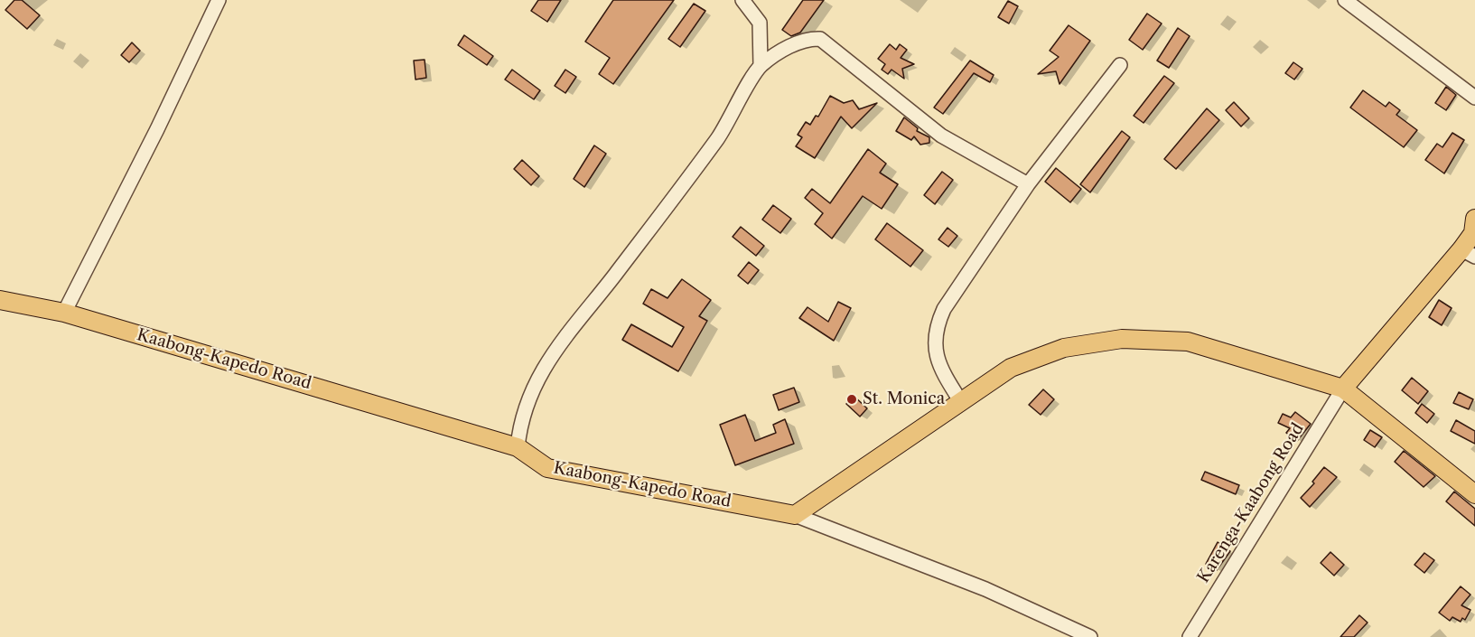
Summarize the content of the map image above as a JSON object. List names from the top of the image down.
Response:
{
  "streets": {
    "main road": ["Kaabong-Kapedo Road"],
    "street": ["Karenga-Kaabong Road"]
  },
  "places": ["St. Monica"]
}
